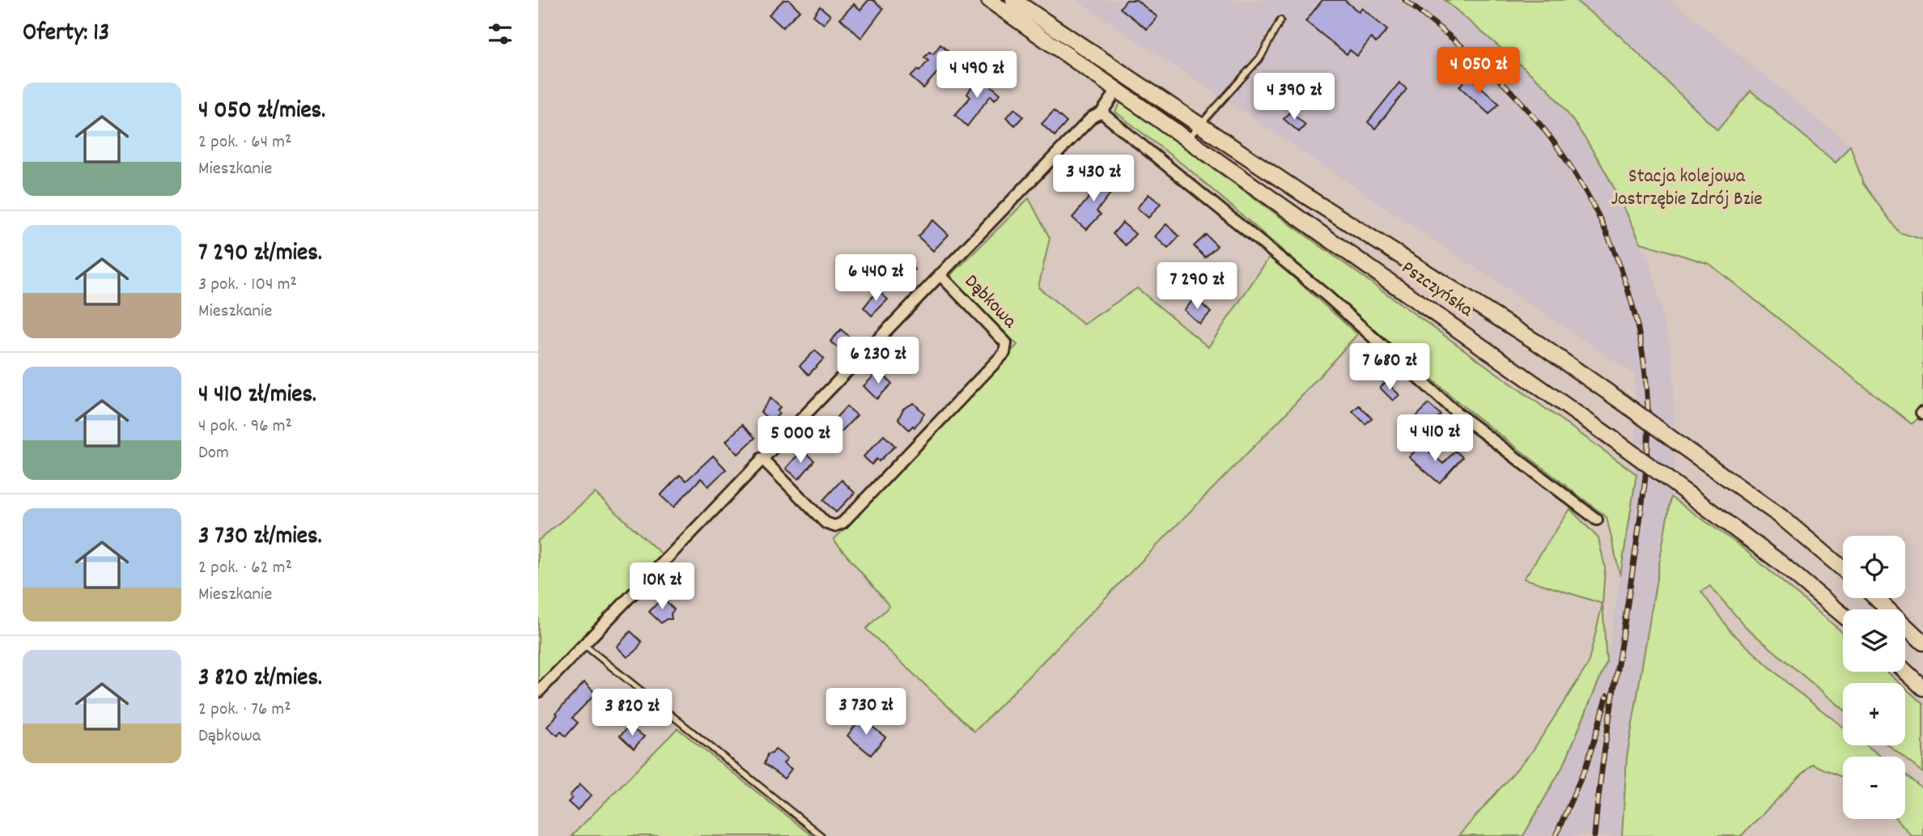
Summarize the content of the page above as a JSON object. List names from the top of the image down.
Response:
{
  "streets": {
    "main road": ["Pszczyńska"],
    "street": ["Dąbkowa"]
  },
  "crossings": [
    ["Pszczyńska", "Dąbkowa"]
  ],
  "parks": ["Stacja kolejowa Jastrzębie Zdrój Bzie"],
  "page": {
    "heading": "Oferty: 13",
    "price": [
      "4 050 zł",
      "4 490 zł",
      "4 390 zł",
      "3 430 zł",
      "6 440 zł",
      "7 290 zł",
      "6 230 zł",
      "7 680 zł",
      "4 410 zł",
      "5 000 zł",
      "10K zł",
      "3 730 zł",
      "3 820 zł"
    ],
    "list": [
      {
        "name": "4 050 zł/mies.",
        "note": "2 pok. · 64 m² · Mieszkanie"
      },
      {
        "name": "7 290 zł/mies.",
        "note": "3 pok. · 104 m² · Mieszkanie"
      },
      {
        "name": "4 410 zł/mies.",
        "note": "4 pok. · 96 m² · Dom"
      },
      {
        "name": "3 730 zł/mies.",
        "note": "2 pok. · 62 m² · Mieszkanie"
      },
      {
        "name": "3 820 zł/mies.",
        "note": "2 pok. · 76 m² · Dąbkowa"
      }
    ],
    "map_buttons": ["+", "−"]
  }
}
